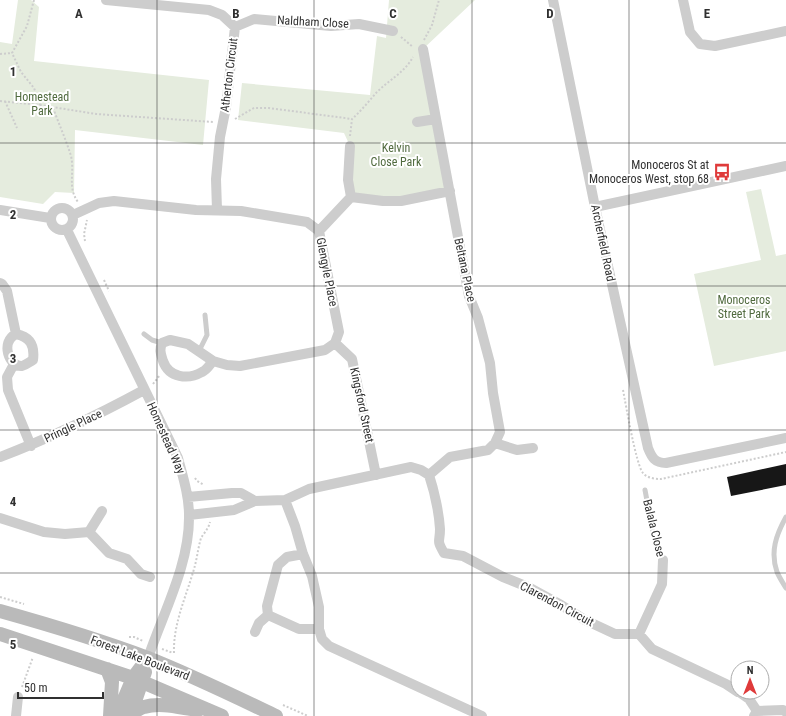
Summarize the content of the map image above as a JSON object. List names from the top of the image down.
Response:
{
  "streets": {
    "main road": ["Forest Lake Boulevard"],
    "street": [
      "Naldham Close",
      "Atherton Circuit",
      "Archerfield Road",
      "Beltana Place",
      "Glengyle Place",
      "Kingsford Street",
      "Pringle Place",
      "Homestead Way",
      "Balala Close",
      "Clarendon Circuit"
    ]
  },
  "crossings": [
    ["Naldham Close", "Atherton Circuit"],
    ["Atherton Circuit", "Glengyle Place"],
    ["Glengyle Place", "Kingsford Street"],
    ["Glengyle Place", "Homestead Way"],
    ["Pringle Place", "Homestead Way"],
    ["Homestead Way", "Forest Lake Boulevard"],
    ["Balala Close", "Clarendon Circuit"]
  ],
  "parks": ["Homestead Park", "Kelvin Close Park", "Monoceros Street Park"],
  "places": {
    "bus stop": ["Monoceros St at Monoceros West, stop 68"]
  },
  "scale_bar": "50 m",
  "north": "top",
  "grid": {
    "columns": [
      "A",
      "B",
      "C",
      "D",
      "E"
    ],
    "rows": [
      "1",
      "2",
      "3",
      "4",
      "5"
    ]
  }
}
